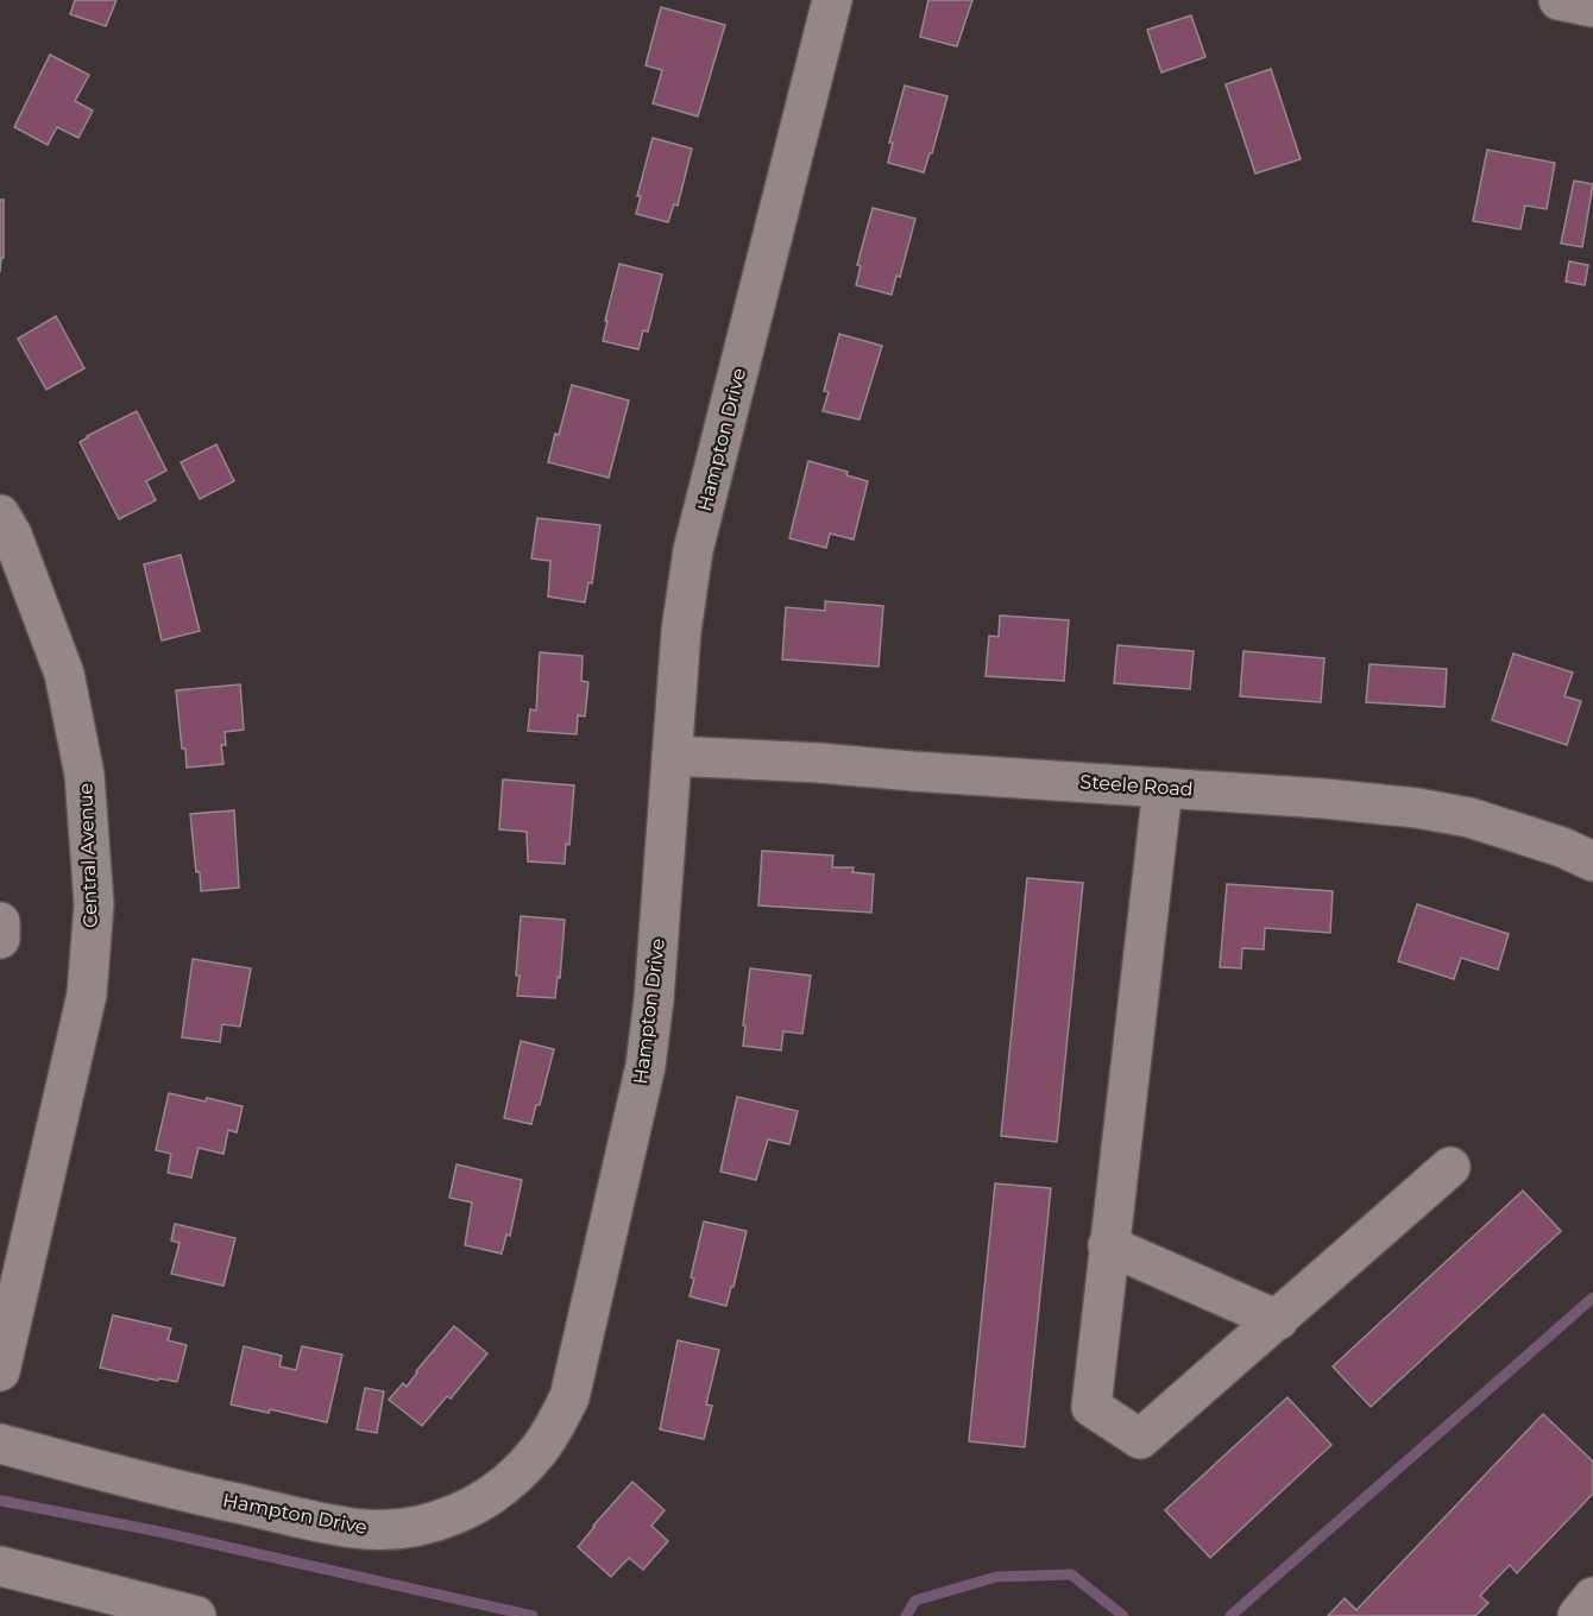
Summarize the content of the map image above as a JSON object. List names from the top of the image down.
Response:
{
  "streets": {
    "street": ["Hampton Drive", "Steele Road", "Central Avenue"]
  },
  "crossings": [
    ["Hampton Drive", "Steele Road"]
  ]
}
